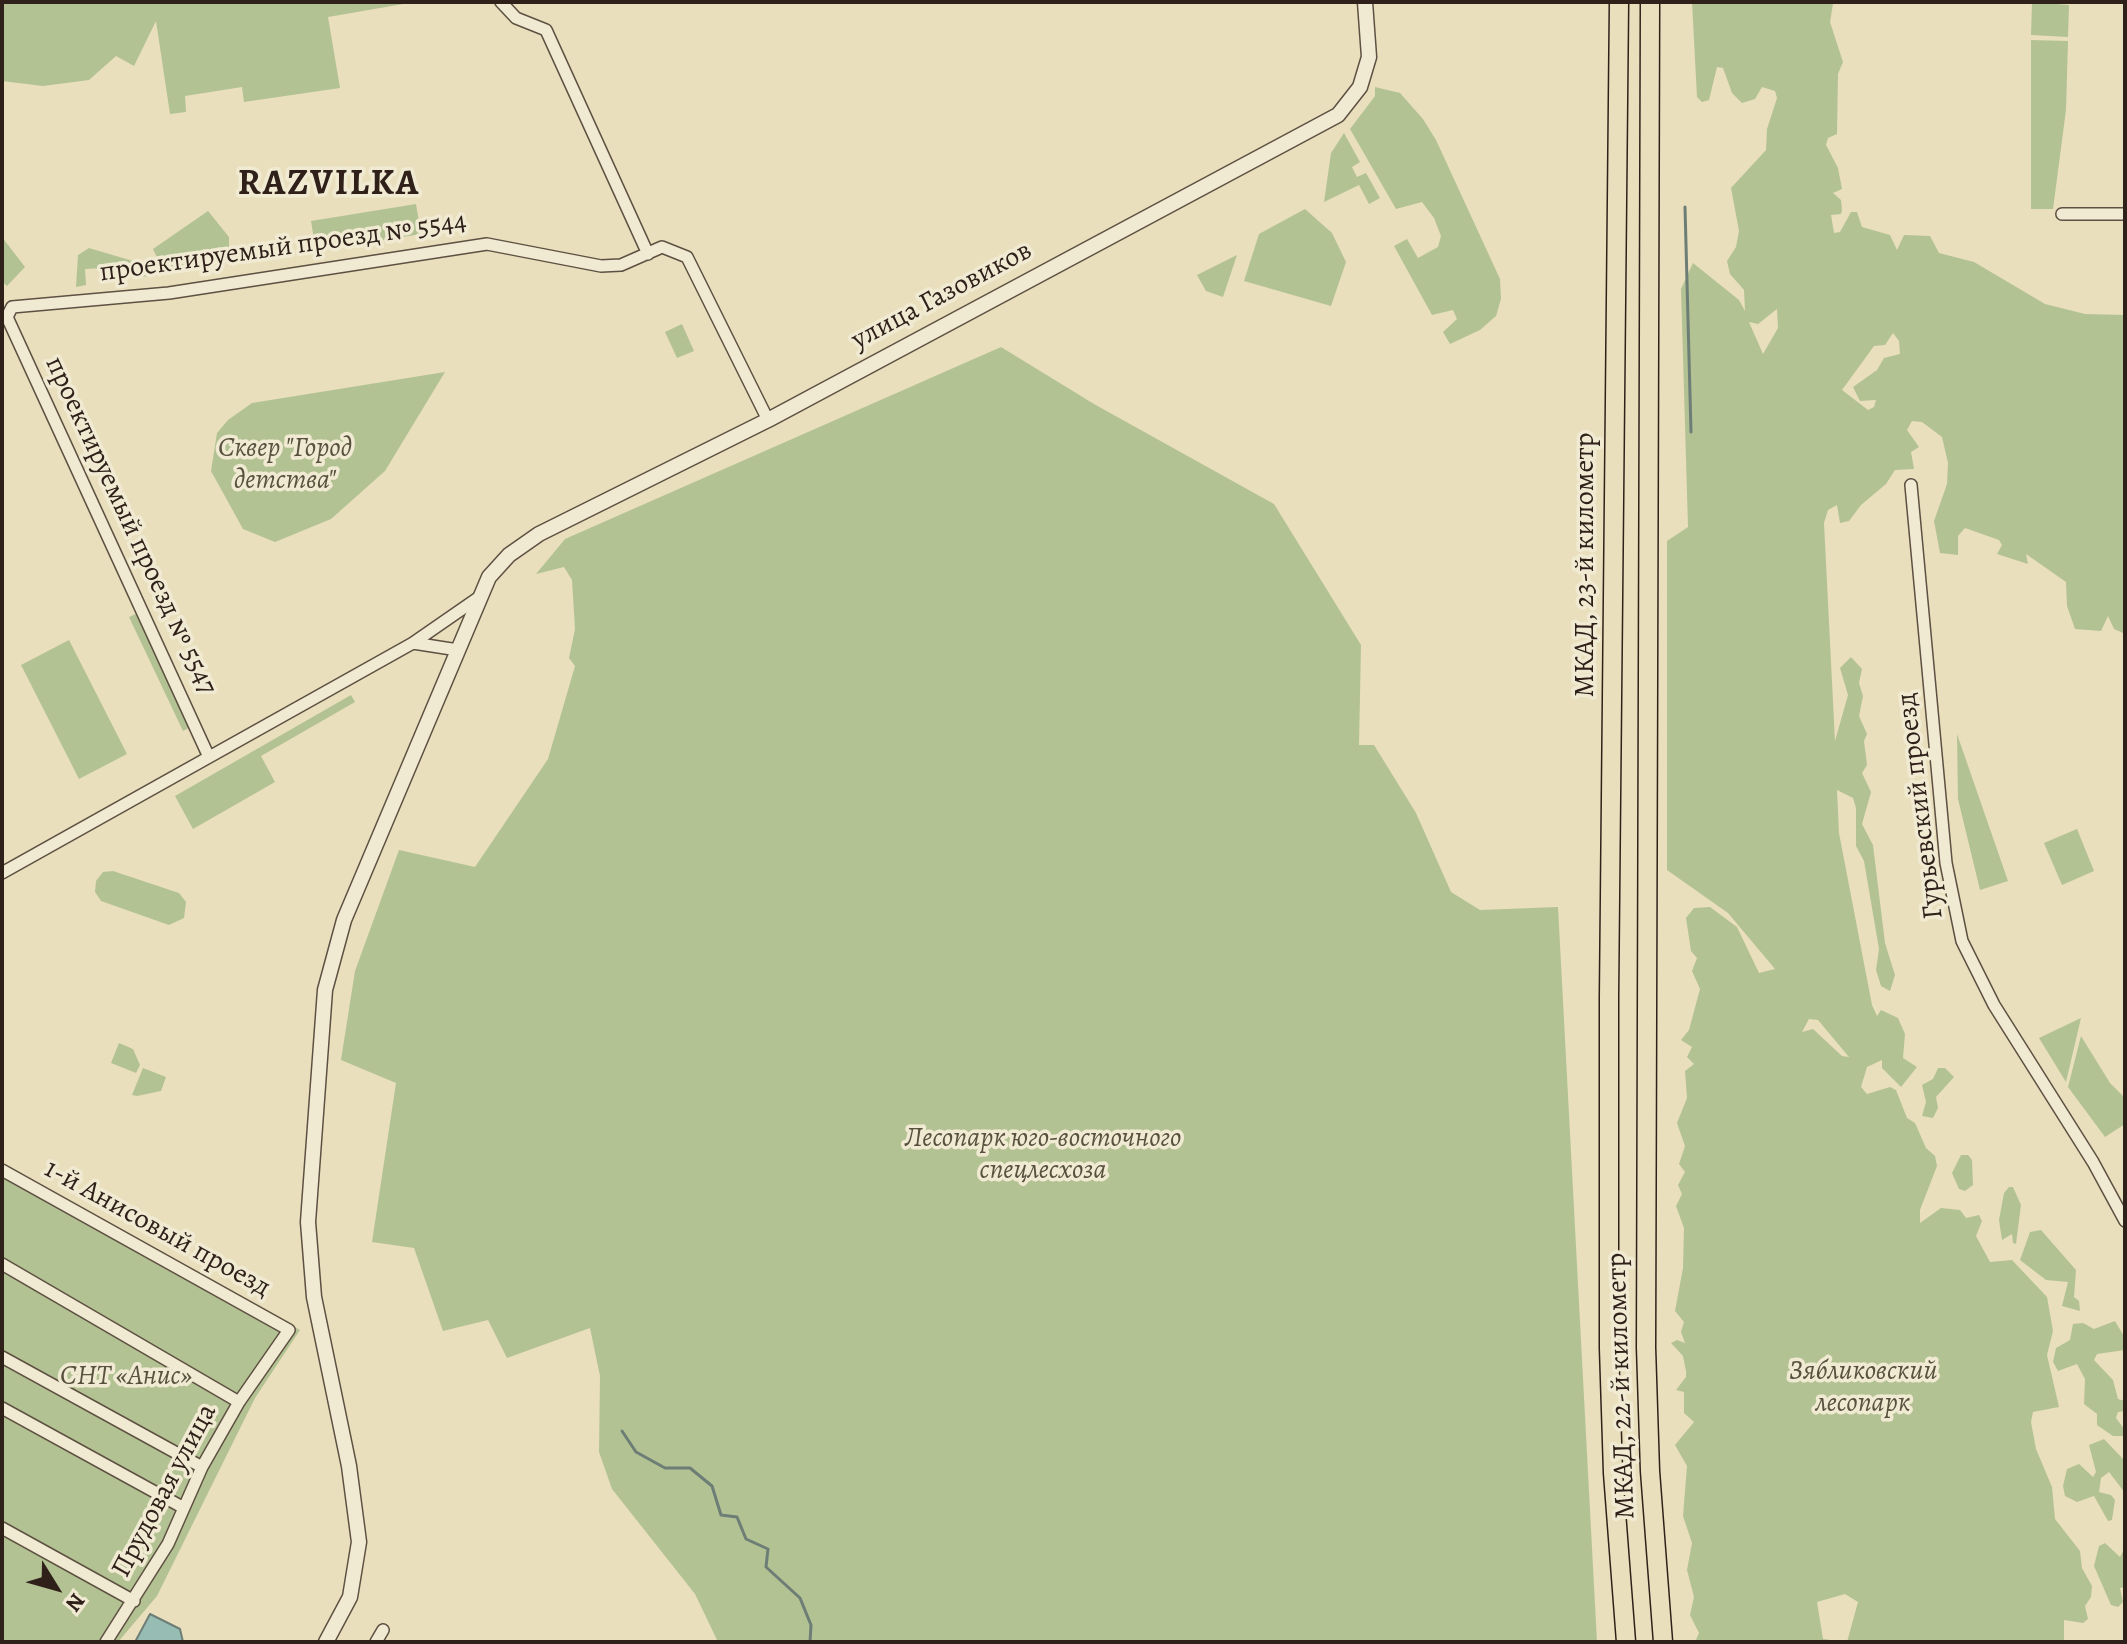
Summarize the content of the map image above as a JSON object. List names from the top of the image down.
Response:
{
  "streets": {
    "highway": ["МКАД, 23-й километр", "МКАД, 22-й километр"],
    "street": [
      "проектируемый проезд № 5544",
      "улица Газовиков",
      "проектируемый проезд № 5547",
      "Гурьевский проезд",
      "1-й Анисовый проезд",
      "Прудовая улица"
    ]
  },
  "crossings": [
    ["проектируемый проезд № 5544", "улица Газовиков"],
    ["проектируемый проезд № 5544", "проектируемый проезд № 5547"],
    ["МКАД, 23-й километр", "МКАД, 22-й километр"],
    ["1-й Анисовый проезд", "Прудовая улица"]
  ],
  "districts": ["RAZVILKA"],
  "parks": [
    "Сквер \"Город детства\"",
    "Лесопарк юго-восточного спецлесхоза",
    "Зябликовский лесопарк",
    "СНТ «Анис»"
  ],
  "north": "bottom right"
}
